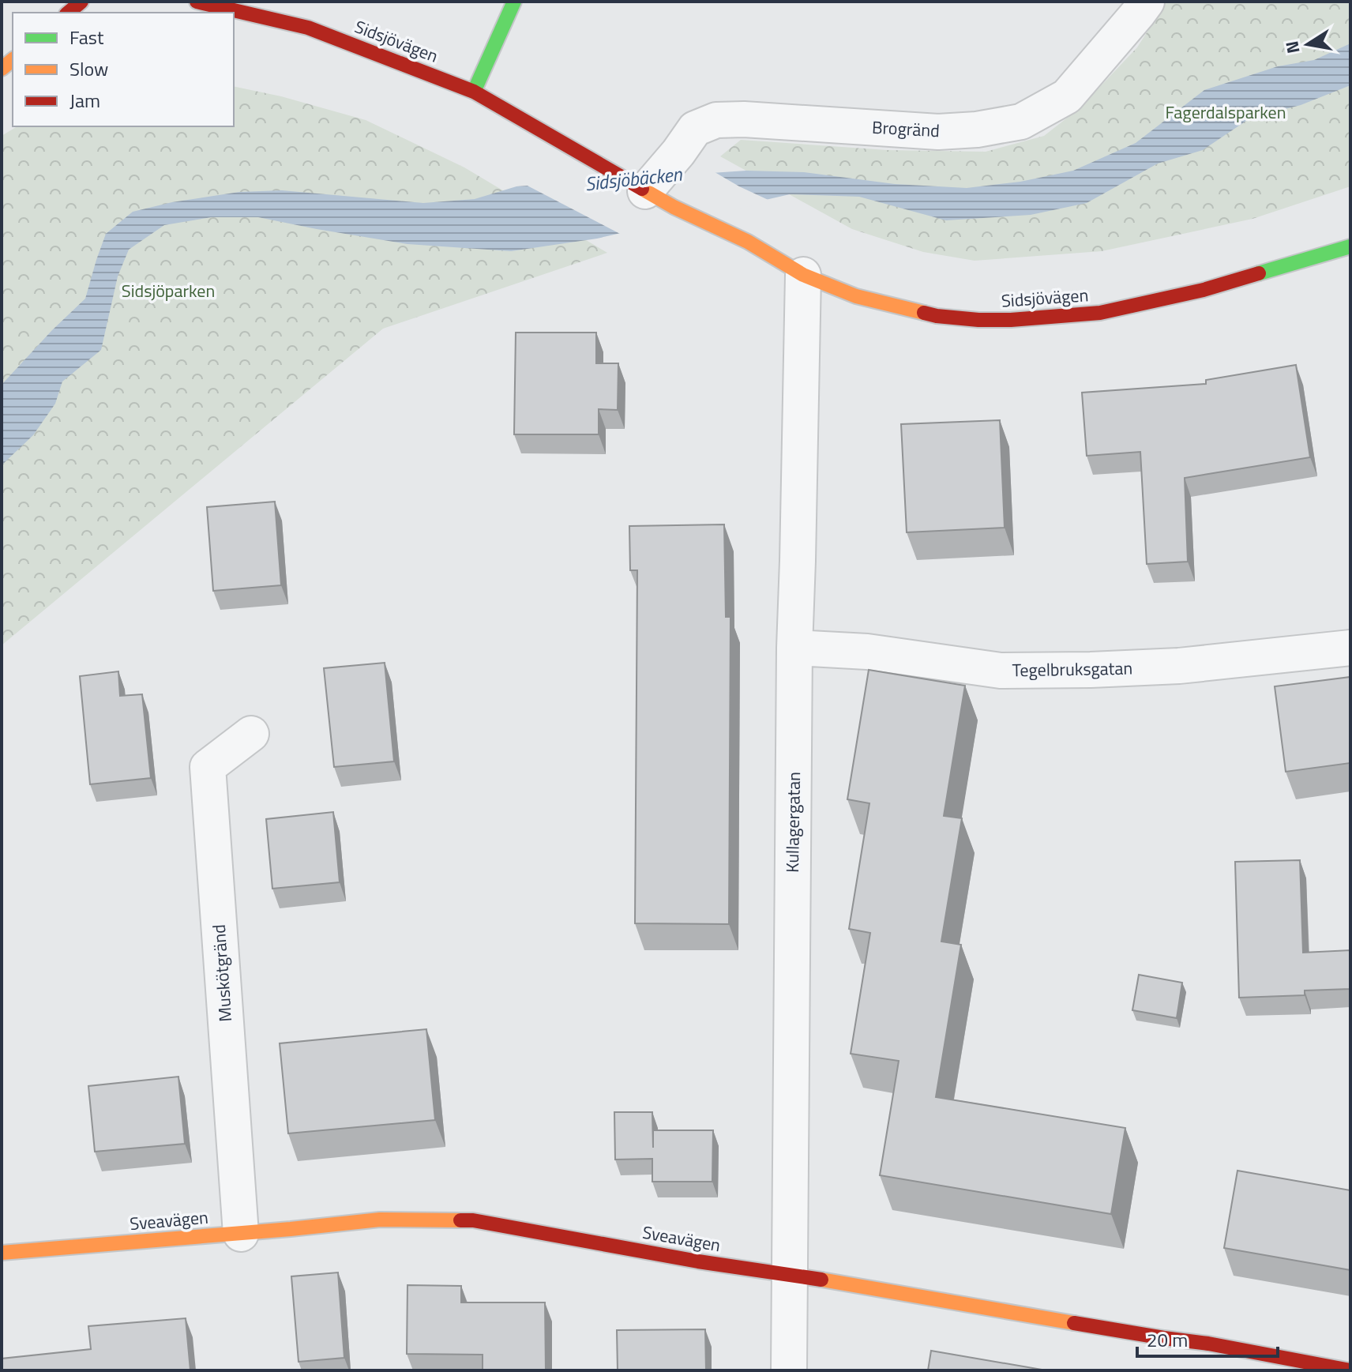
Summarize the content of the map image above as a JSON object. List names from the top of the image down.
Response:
{
  "streets": {
    "street": [
      "Sidsjövägen",
      "Brogränd",
      "Tegelbruksgatan",
      "Kullagergatan",
      "Muskötgränd",
      "Sveavägen"
    ]
  },
  "crossings": [
    ["Sidsjövägen", "Brogränd"],
    ["Sidsjövägen", "Kullagergatan"],
    ["Tegelbruksgatan", "Kullagergatan"],
    ["Kullagergatan", "Sveavägen"],
    ["Muskötgränd", "Sveavägen"]
  ],
  "water": ["Sidsjöbäcken"],
  "parks": ["Fagerdalsparken", "Sidsjöparken"],
  "legend": ["Fast", "Slow", "Jam"],
  "scale_bar": "20 m",
  "north": "left"
}
